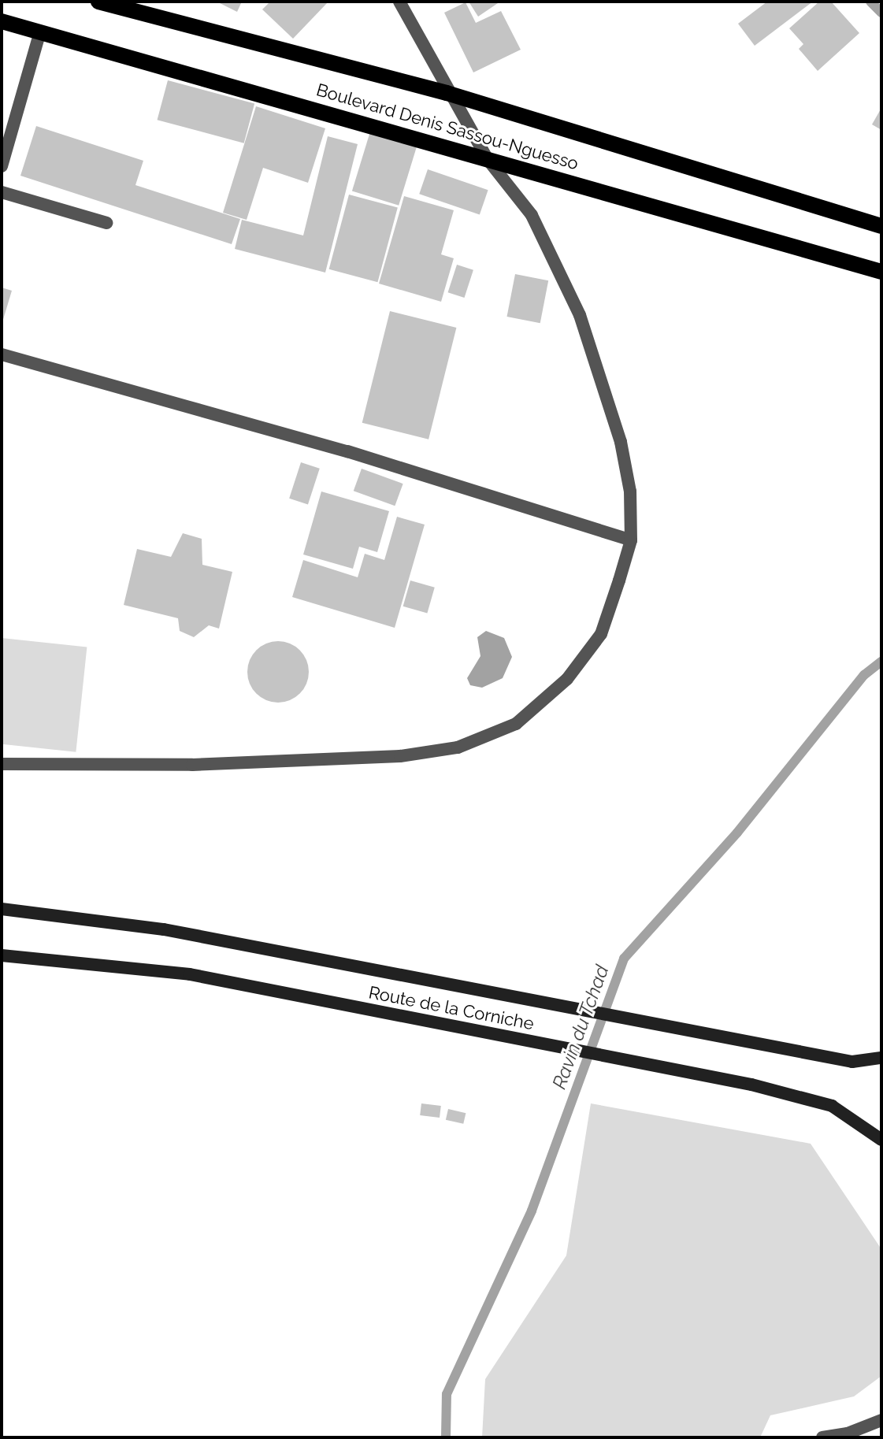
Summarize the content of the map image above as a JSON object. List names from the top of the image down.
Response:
{
  "streets": {
    "main road": ["Boulevard Denis Sassou-Nguesso", "Route de la Corniche"]
  },
  "water": ["Ravin du Tchad"]
}
